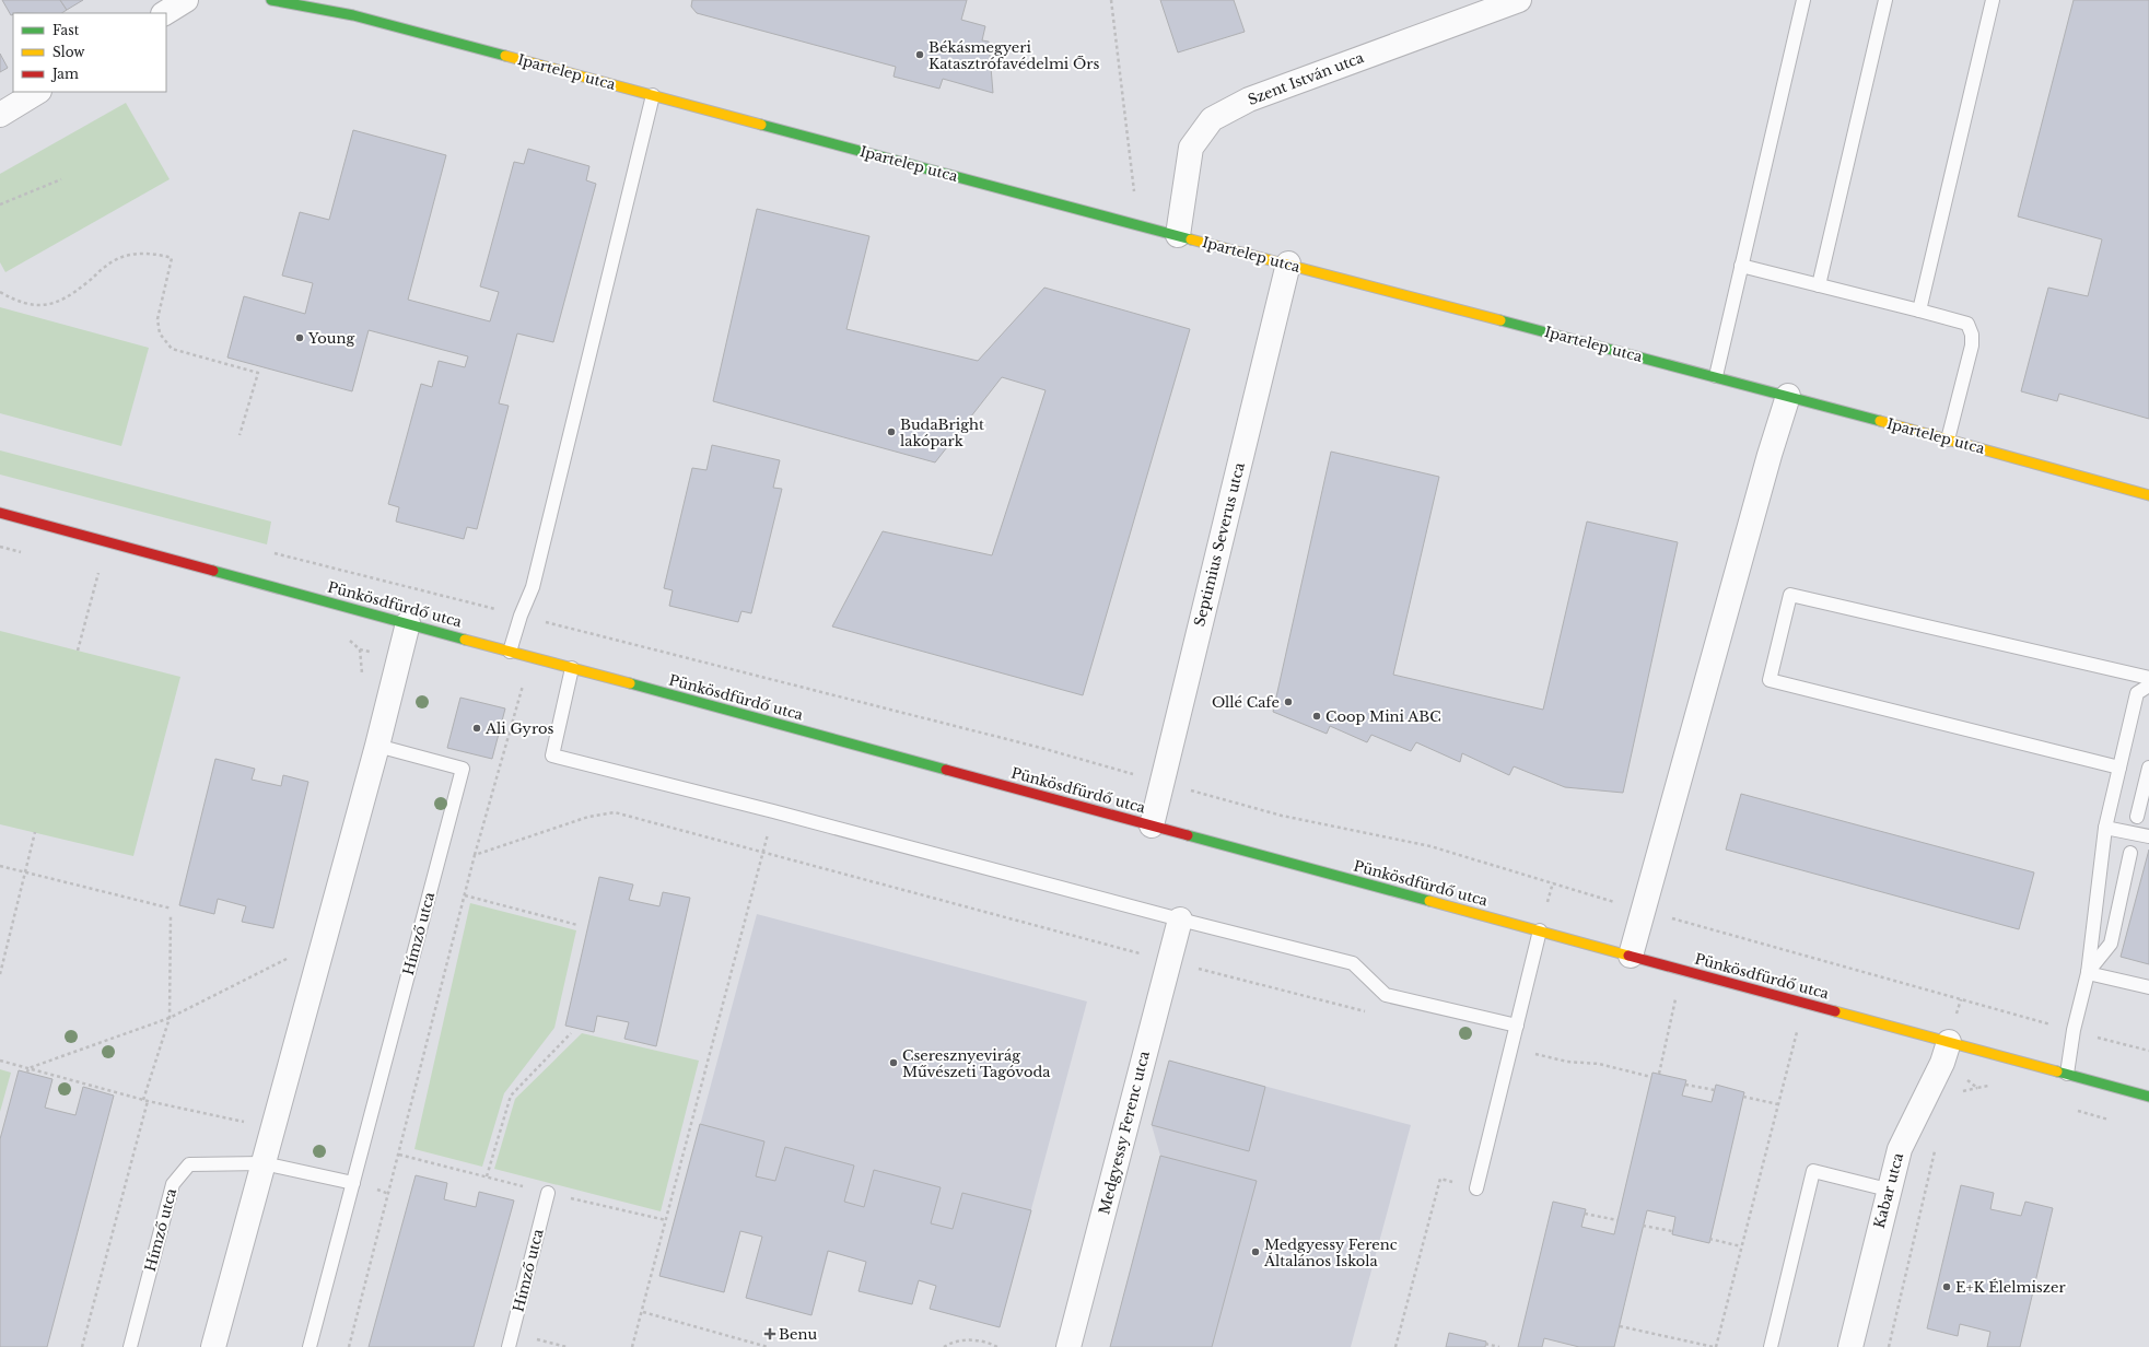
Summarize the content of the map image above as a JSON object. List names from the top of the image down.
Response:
{
  "streets": {
    "street": [
      "Ipartelep utca",
      "Szent István utca",
      "Septimius Severus utca",
      "Pünkösdfürdő utca",
      "Medgyessy Ferenc utca",
      "Kabar utca"
    ],
    "lane": ["Hímző utca"]
  },
  "crossings": [
    ["Ipartelep utca", "Szent István utca"],
    ["Ipartelep utca", "Septimius Severus utca"],
    ["Septimius Severus utca", "Pünkösdfürdő utca"],
    ["Pünkösdfürdő utca", "Kabar utca"]
  ],
  "places": {
    "other": [
      "Békásmegyeri Katasztrófavédelmi Őrs",
      "Young",
      "BudaBright lakópark",
      "Ollé Cafe",
      "Coop Mini ABC",
      "Ali Gyros",
      "Cseresznyevirág Művészeti Tagóvoda",
      "Medgyessy Ferenc Általános Iskola",
      "E+K Élelmiszer"
    ],
    "health": ["Benu"]
  },
  "legend": ["Fast", "Slow", "Jam"]
}
